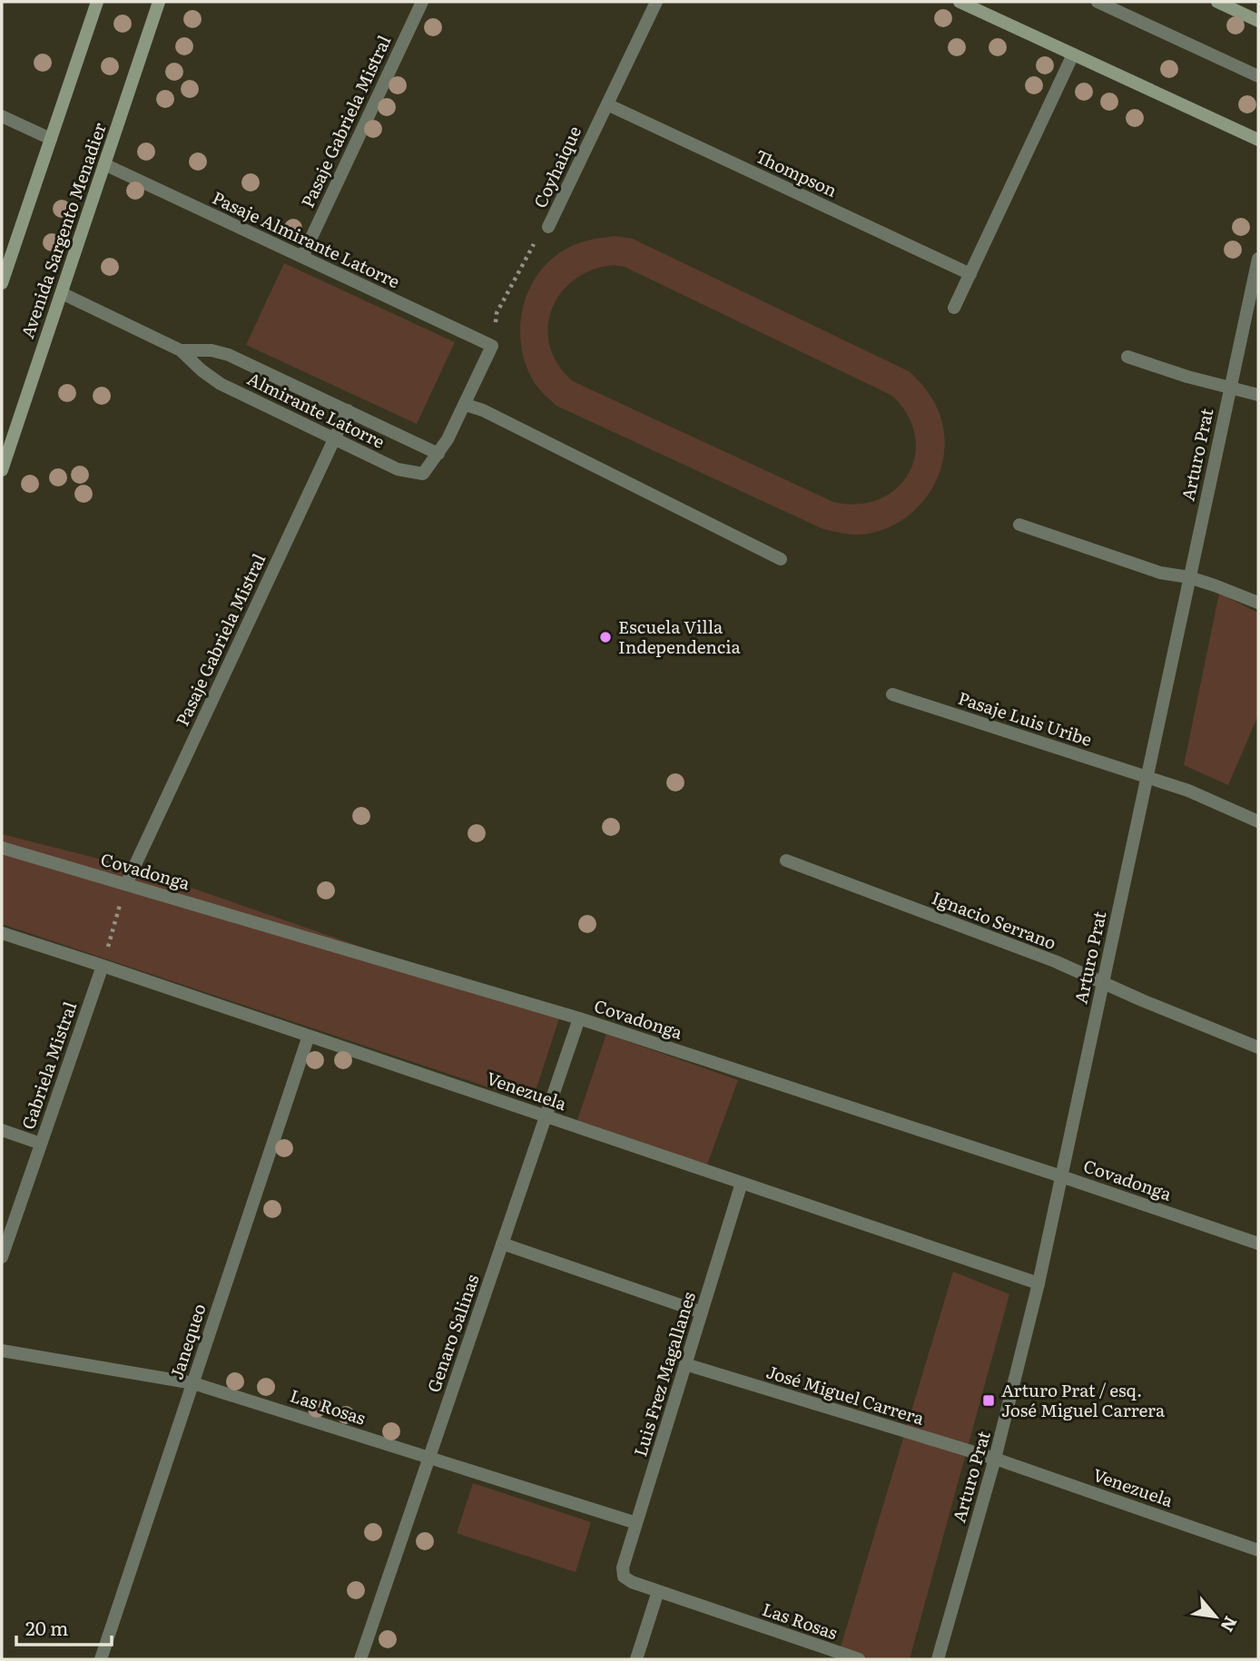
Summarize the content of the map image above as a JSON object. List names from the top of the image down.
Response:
{
  "streets": {
    "main road": ["Avenida Sargento Menadier"],
    "street": [
      "Pasaje Gabriela Mistral",
      "Coyhaique",
      "Thompson",
      "Pasaje Almirante Latorre",
      "Almirante Latorre",
      "Arturo Prat",
      "Pasaje Luis Uribe",
      "Covadonga",
      "Ignacio Serrano",
      "Gabriela Mistral",
      "Venezuela",
      "Genaro Salinas",
      "Janequeo",
      "Luis Frez Magallanes",
      "José Miguel Carrera",
      "Las Rosas"
    ]
  },
  "crossings": [
    ["Pasaje Gabriela Mistral", "Pasaje Almirante Latorre"],
    ["Pasaje Gabriela Mistral", "Almirante Latorre"],
    ["Pasaje Gabriela Mistral", "Covadonga"],
    ["Coyhaique", "Thompson"],
    ["Coyhaique", "Pasaje Almirante Latorre"],
    ["Coyhaique", "Almirante Latorre"],
    ["Avenida Sargento Menadier", "Pasaje Almirante Latorre"],
    ["Avenida Sargento Menadier", "Almirante Latorre"],
    ["Pasaje Almirante Latorre", "Almirante Latorre"],
    ["Arturo Prat", "Pasaje Luis Uribe"],
    ["Arturo Prat", "Covadonga"],
    ["Arturo Prat", "Ignacio Serrano"],
    ["Arturo Prat", "Venezuela"],
    ["Arturo Prat", "José Miguel Carrera"],
    ["Covadonga", "Genaro Salinas"],
    ["Gabriela Mistral", "Venezuela"],
    ["Venezuela", "Genaro Salinas"],
    ["Venezuela", "Janequeo"],
    ["Venezuela", "Luis Frez Magallanes"],
    ["Venezuela", "José Miguel Carrera"],
    ["Genaro Salinas", "Las Rosas"],
    ["Janequeo", "Las Rosas"],
    ["Luis Frez Magallanes", "José Miguel Carrera"],
    ["Luis Frez Magallanes", "Las Rosas"]
  ],
  "places": {
    "other": ["Escuela Villa Independencia"],
    "transit": ["Arturo Prat / esq. José Miguel Carrera"]
  },
  "scale_bar": "20 m",
  "north": "bottom right"
}
